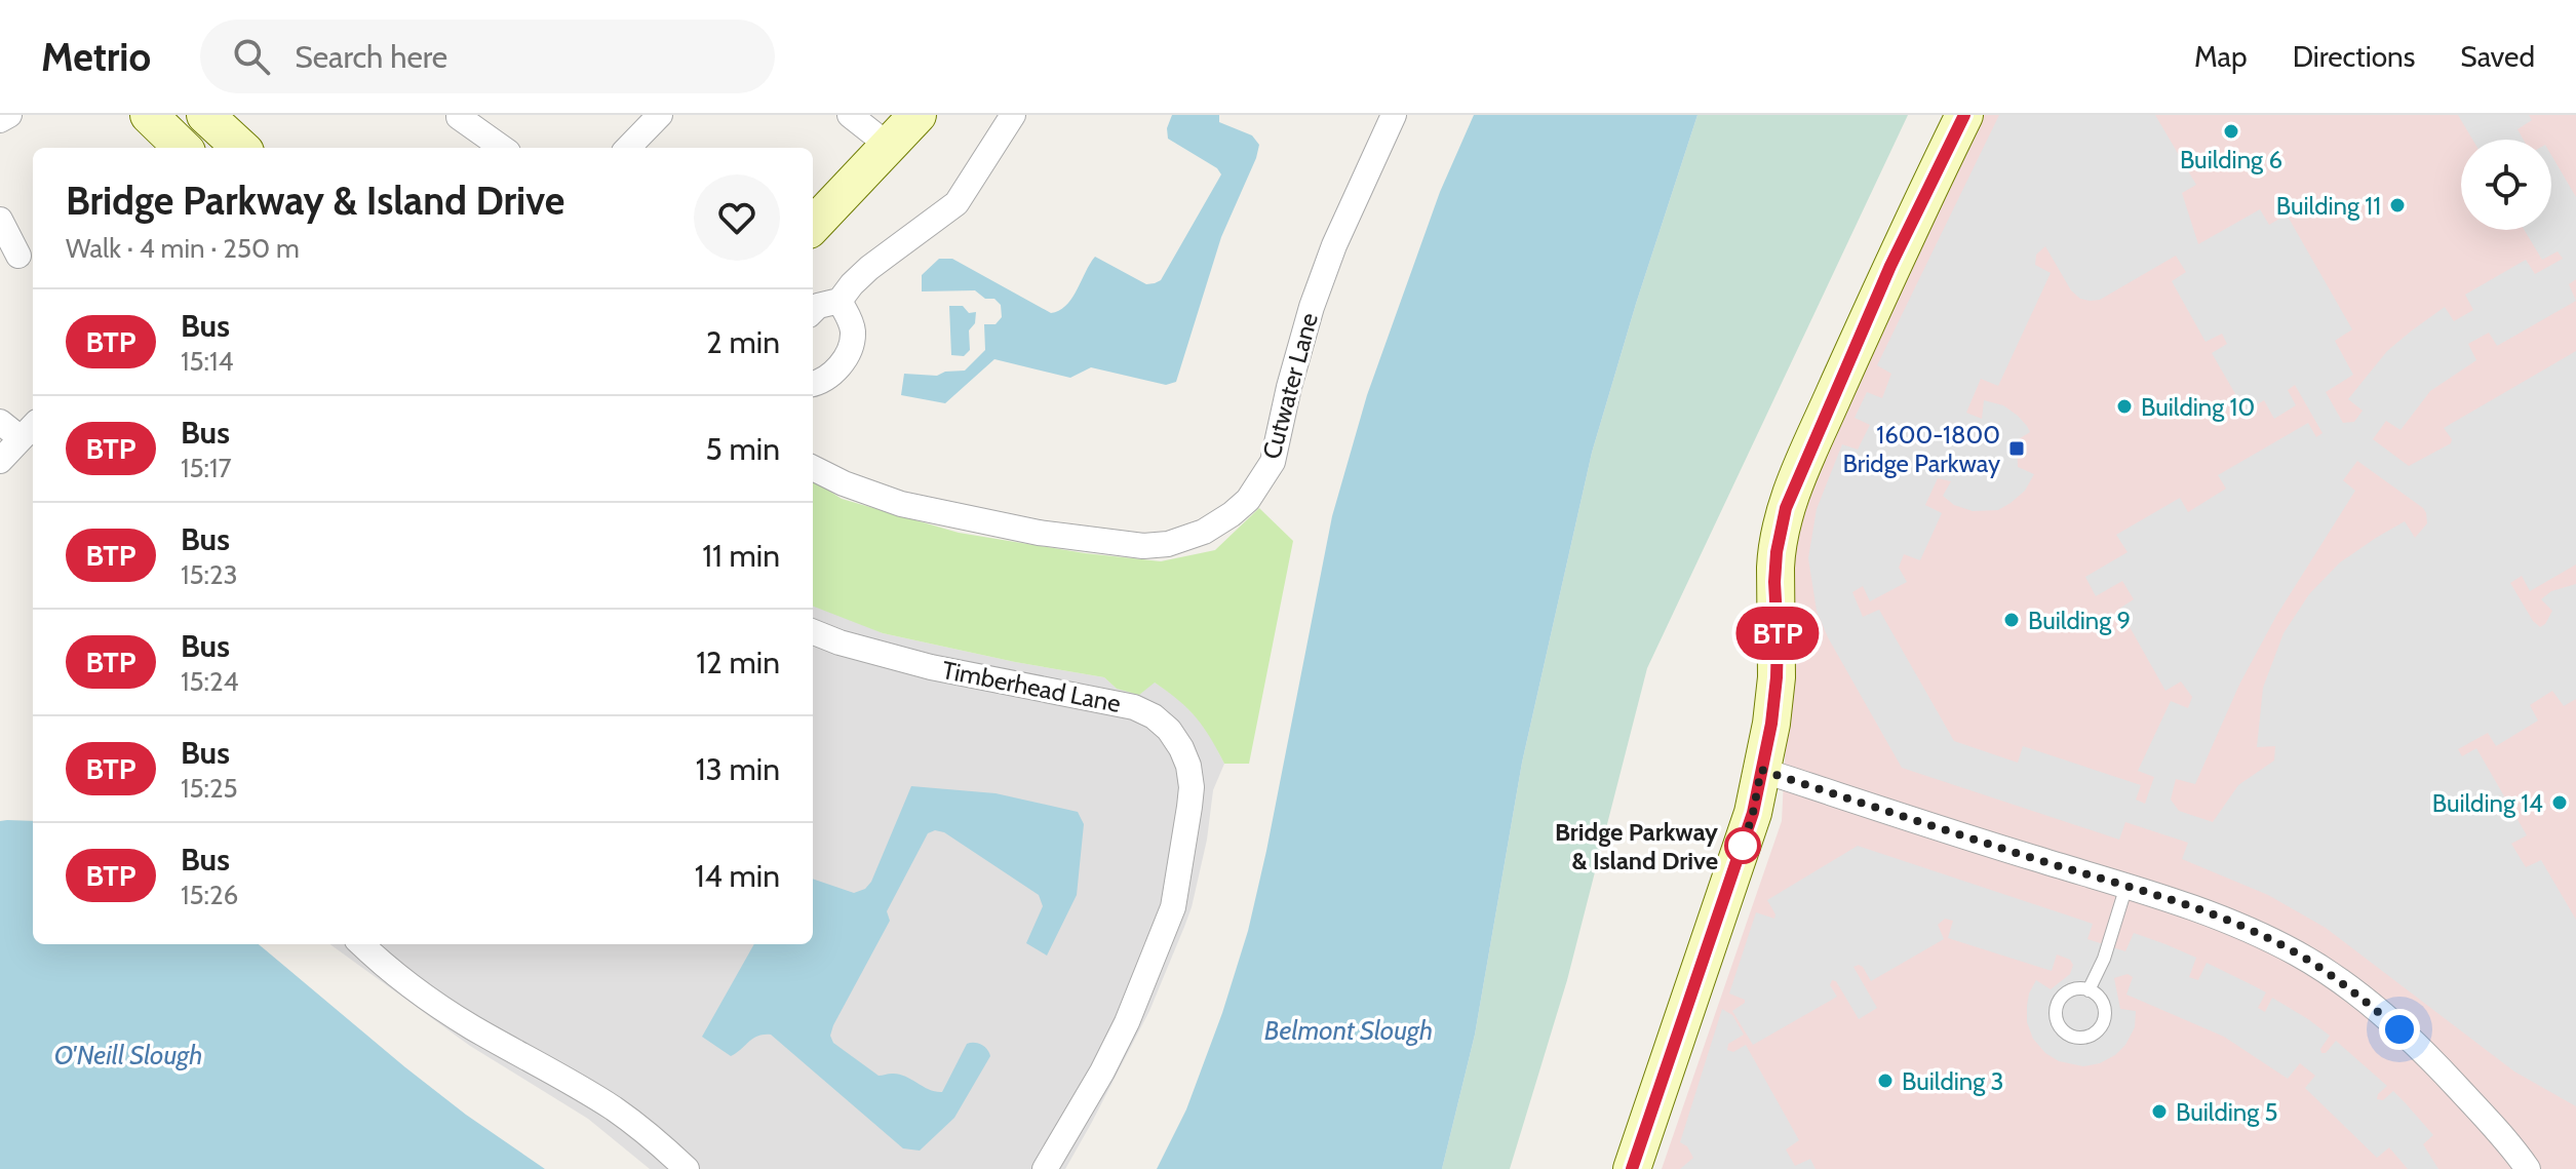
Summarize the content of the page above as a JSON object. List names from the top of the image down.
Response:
{
  "streets": {
    "street": ["Cutwater Lane", "Timberhead Lane"]
  },
  "water": ["Belmont Slough", "O'Neill Slough"],
  "places": {
    "other": [
      "Building 6",
      "Building 11",
      "Building 10",
      "Building 9",
      "Building 14",
      "Bridge Parkway & Island Drive",
      "Building 3",
      "Building 5"
    ],
    "transit": ["1600-1800 Bridge Parkway"]
  },
  "lines": ["bus line BTP"],
  "page": {
    "header": "Metrio",
    "search": "Search here",
    "nav": ["Map", "Directions", "Saved"],
    "on_map": "BTP",
    "heading": ["Bridge Parkway & Island Drive", "Walk · 4 min · 250 m"],
    "list": [
      {
        "mark": "BTP",
        "name": "Bus",
        "note": "15:14",
        "value": "2 min"
      },
      {
        "mark": "BTP",
        "name": "Bus",
        "note": "15:17",
        "value": "5 min"
      },
      {
        "mark": "BTP",
        "name": "Bus",
        "note": "15:23",
        "value": "11 min"
      },
      {
        "mark": "BTP",
        "name": "Bus",
        "note": "15:24",
        "value": "12 min"
      },
      {
        "mark": "BTP",
        "name": "Bus",
        "note": "15:25",
        "value": "13 min"
      },
      {
        "mark": "BTP",
        "name": "Bus",
        "note": "15:26",
        "value": "14 min"
      }
    ]
  }
}
